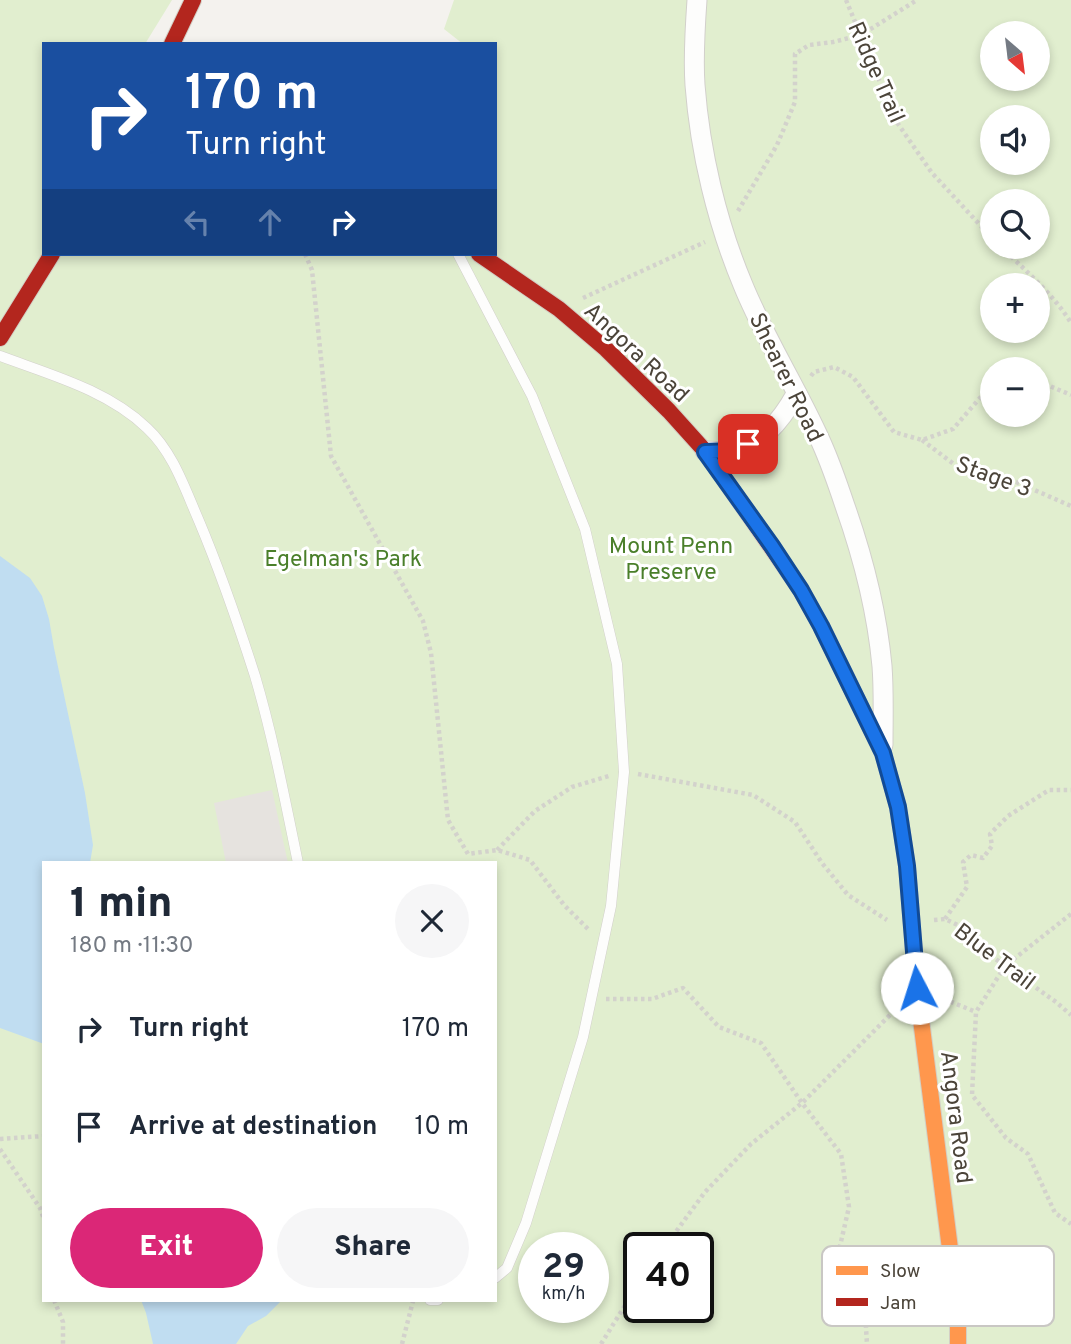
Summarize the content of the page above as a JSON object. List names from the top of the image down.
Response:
{
  "streets": {
    "street": ["Angora Road", "Shearer Road"],
    "path": ["Ridge Trail", "Stage 3", "Blue Trail"]
  },
  "crossings": [
    ["Angora Road", "Shearer Road"],
    ["Angora Road", "Blue Trail"],
    ["Shearer Road", "Stage 3"]
  ],
  "parks": ["Mount Penn Preserve", "Egelman's Park"],
  "legend": ["Slow", "Jam"],
  "north": "bottom right",
  "page": {
    "map_buttons": ["+", "−"],
    "turn": ["170 m", "Turn right"],
    "heading": ["1 min", "180 m · 11:30"],
    "list": [
      {
        "name": "Turn right",
        "value": "170 m"
      },
      {
        "name": "Arrive at destination",
        "value": "10 m"
      }
    ],
    "buttons": ["Exit", "Share"],
    "speed": "29 km/h",
    "limit": "40"
  }
}
